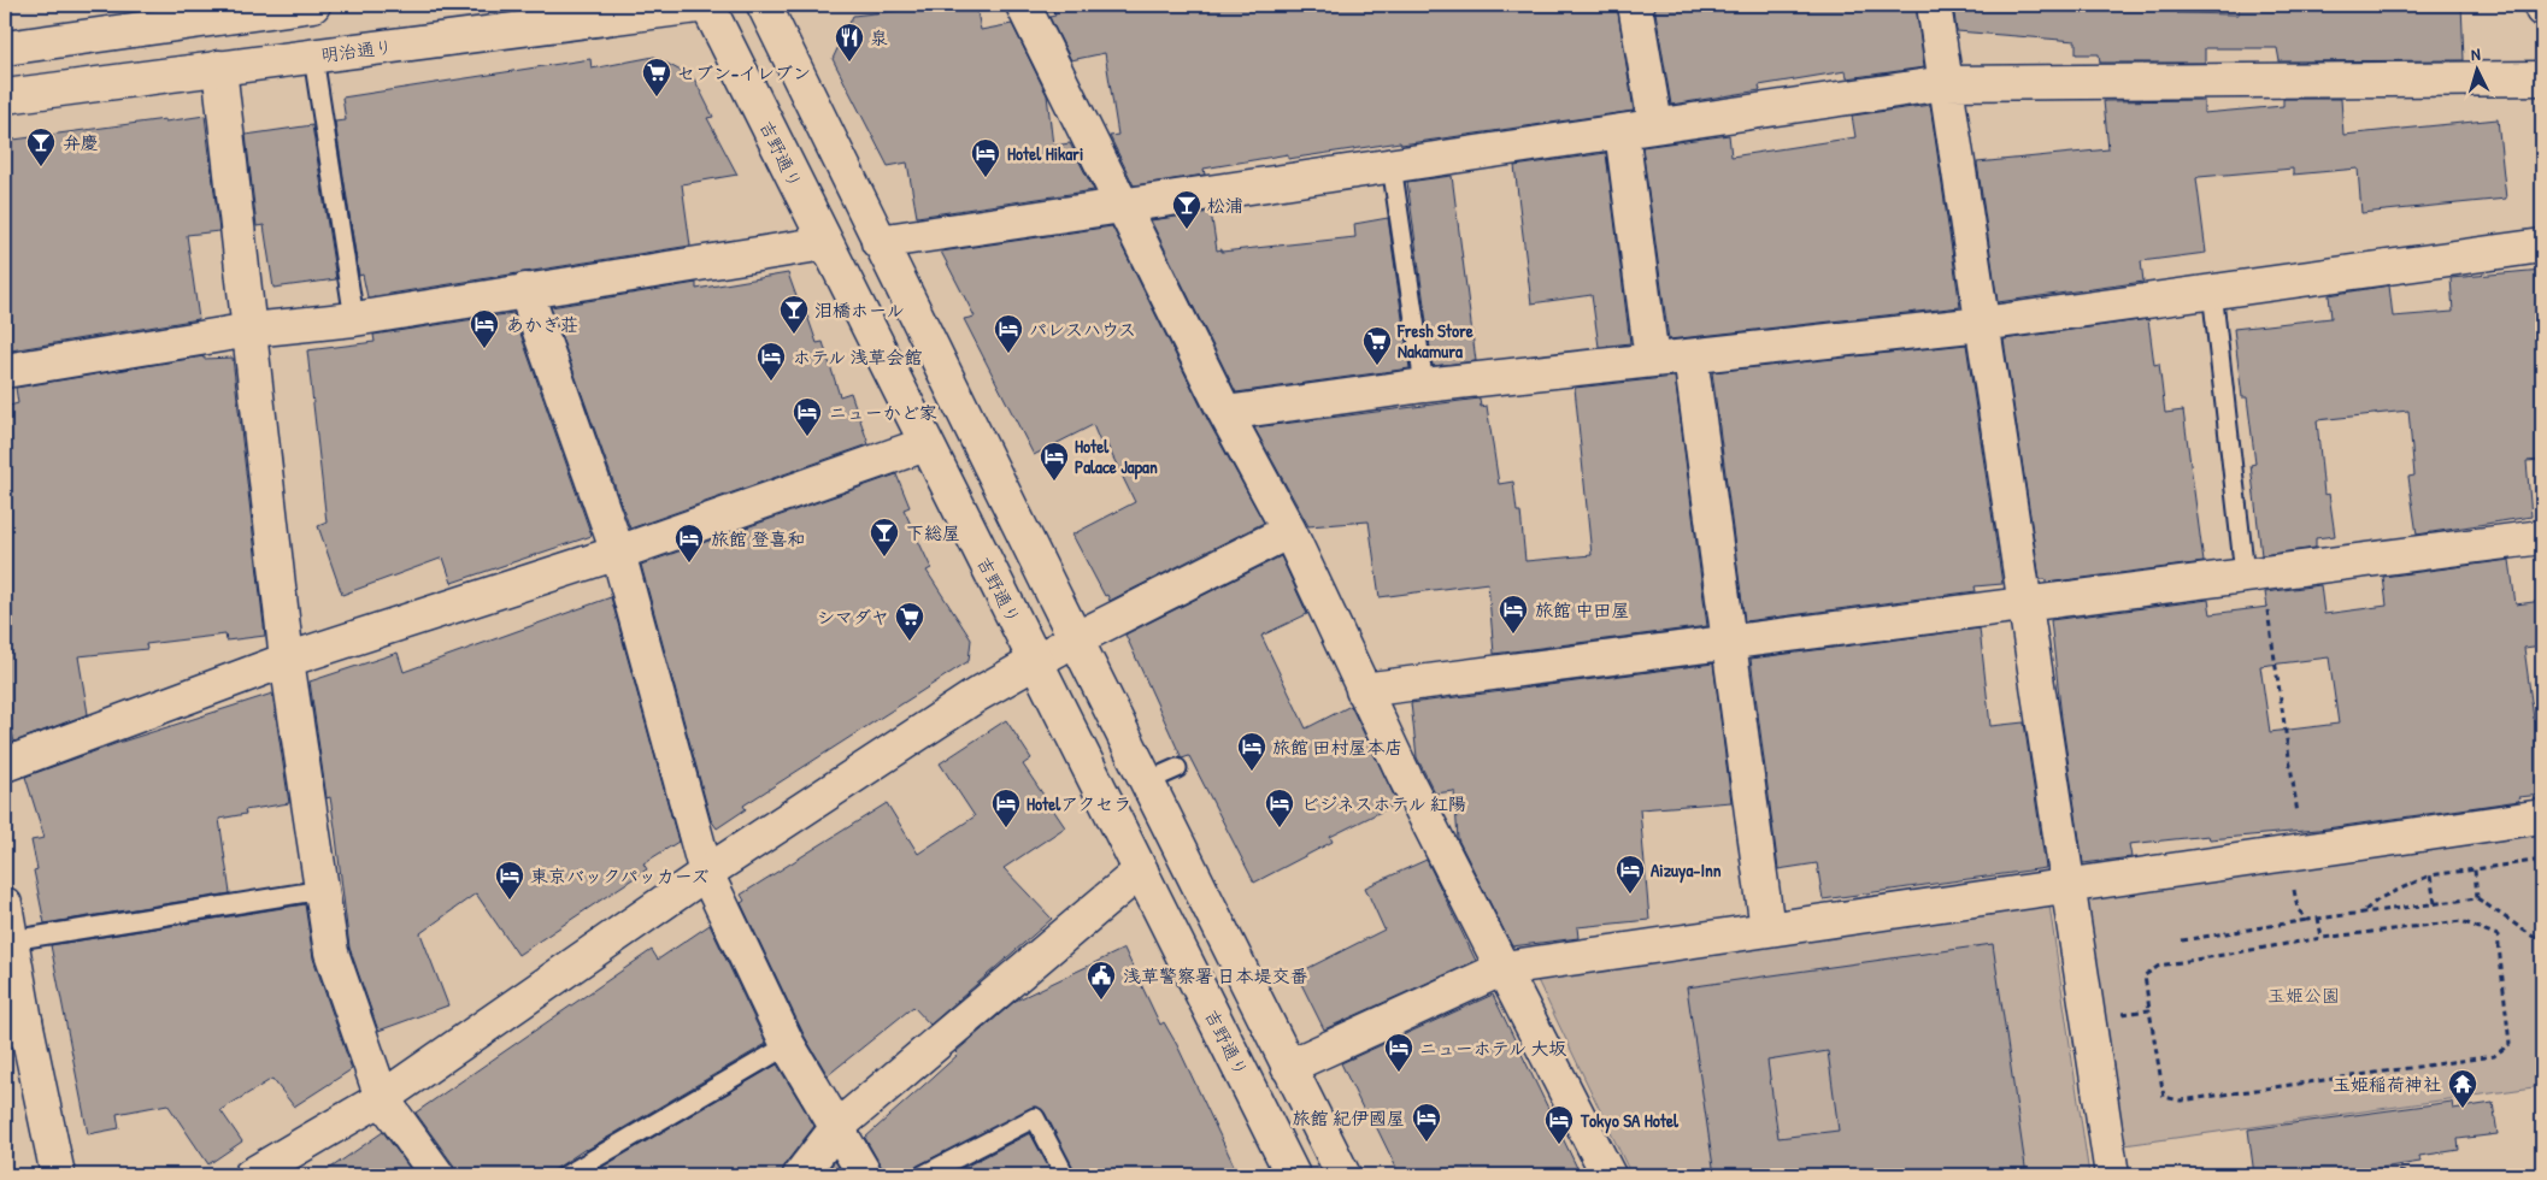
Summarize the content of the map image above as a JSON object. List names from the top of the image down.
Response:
{
  "streets": {
    "street": ["明治通り", "吉野通り"]
  },
  "crossings": [
    ["明治通り", "吉野通り"]
  ],
  "parks": ["玉姫公園"],
  "places": {
    "restaurant": ["泉"],
    "supermarket": ["セブン-イレブン", "Fresh Store Nakamura", "シマダヤ"],
    "bar": [
      "弁慶",
      "松浦",
      "泪橋ホール",
      "下総屋"
    ],
    "hotel": [
      "Hotel Hikari",
      "あかぎ荘",
      "パレスハウス",
      "ホテル 浅草会館",
      "ニューかど家",
      "Hotel Palace Japan",
      "旅館 登喜和",
      "旅館 中田屋",
      "旅館 田村屋本店",
      "Hotelアクセラ",
      "ビジネスホテル 紅陽",
      "Aizuya-Inn",
      "東京バックパッカーズ",
      "ニューホテル 大坂",
      "旅館 紀伊國屋",
      "Tokyo SA Hotel"
    ],
    "public building": ["浅草警察署 日本堤交番"],
    "temple": ["玉姫稲荷神社"]
  },
  "north": "top"
}
